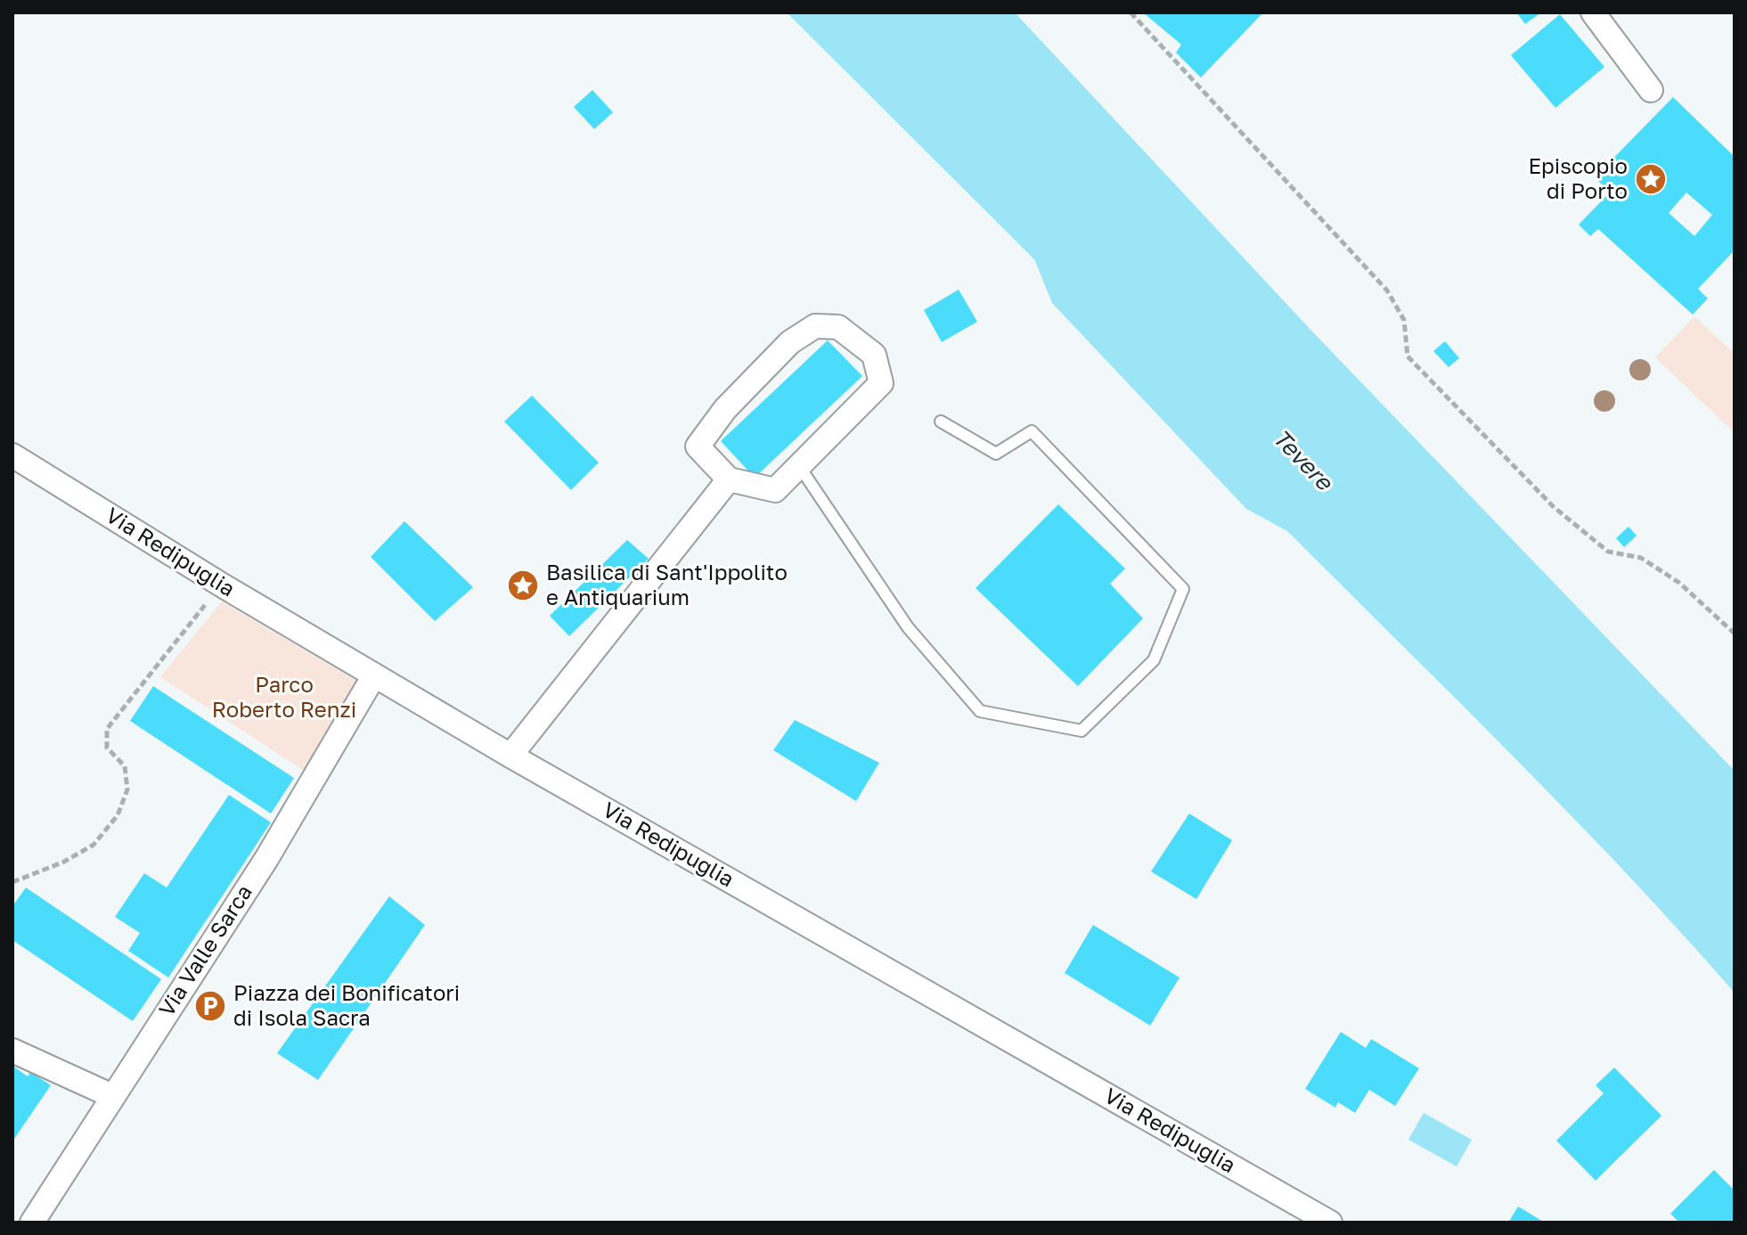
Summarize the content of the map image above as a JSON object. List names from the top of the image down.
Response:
{
  "streets": {
    "street": ["Via Redipuglia", "Via Valle Sarca"]
  },
  "crossings": [
    ["Via Redipuglia", "Via Valle Sarca"]
  ],
  "water": ["Tevere"],
  "parks": ["Parco Roberto Renzi"],
  "places": {
    "place": ["Episcopio di Porto", "Basilica di Sant'Ippolito e Antiquarium"],
    "parking": ["Piazza dei Bonificatori di Isola Sacra"]
  }
}
